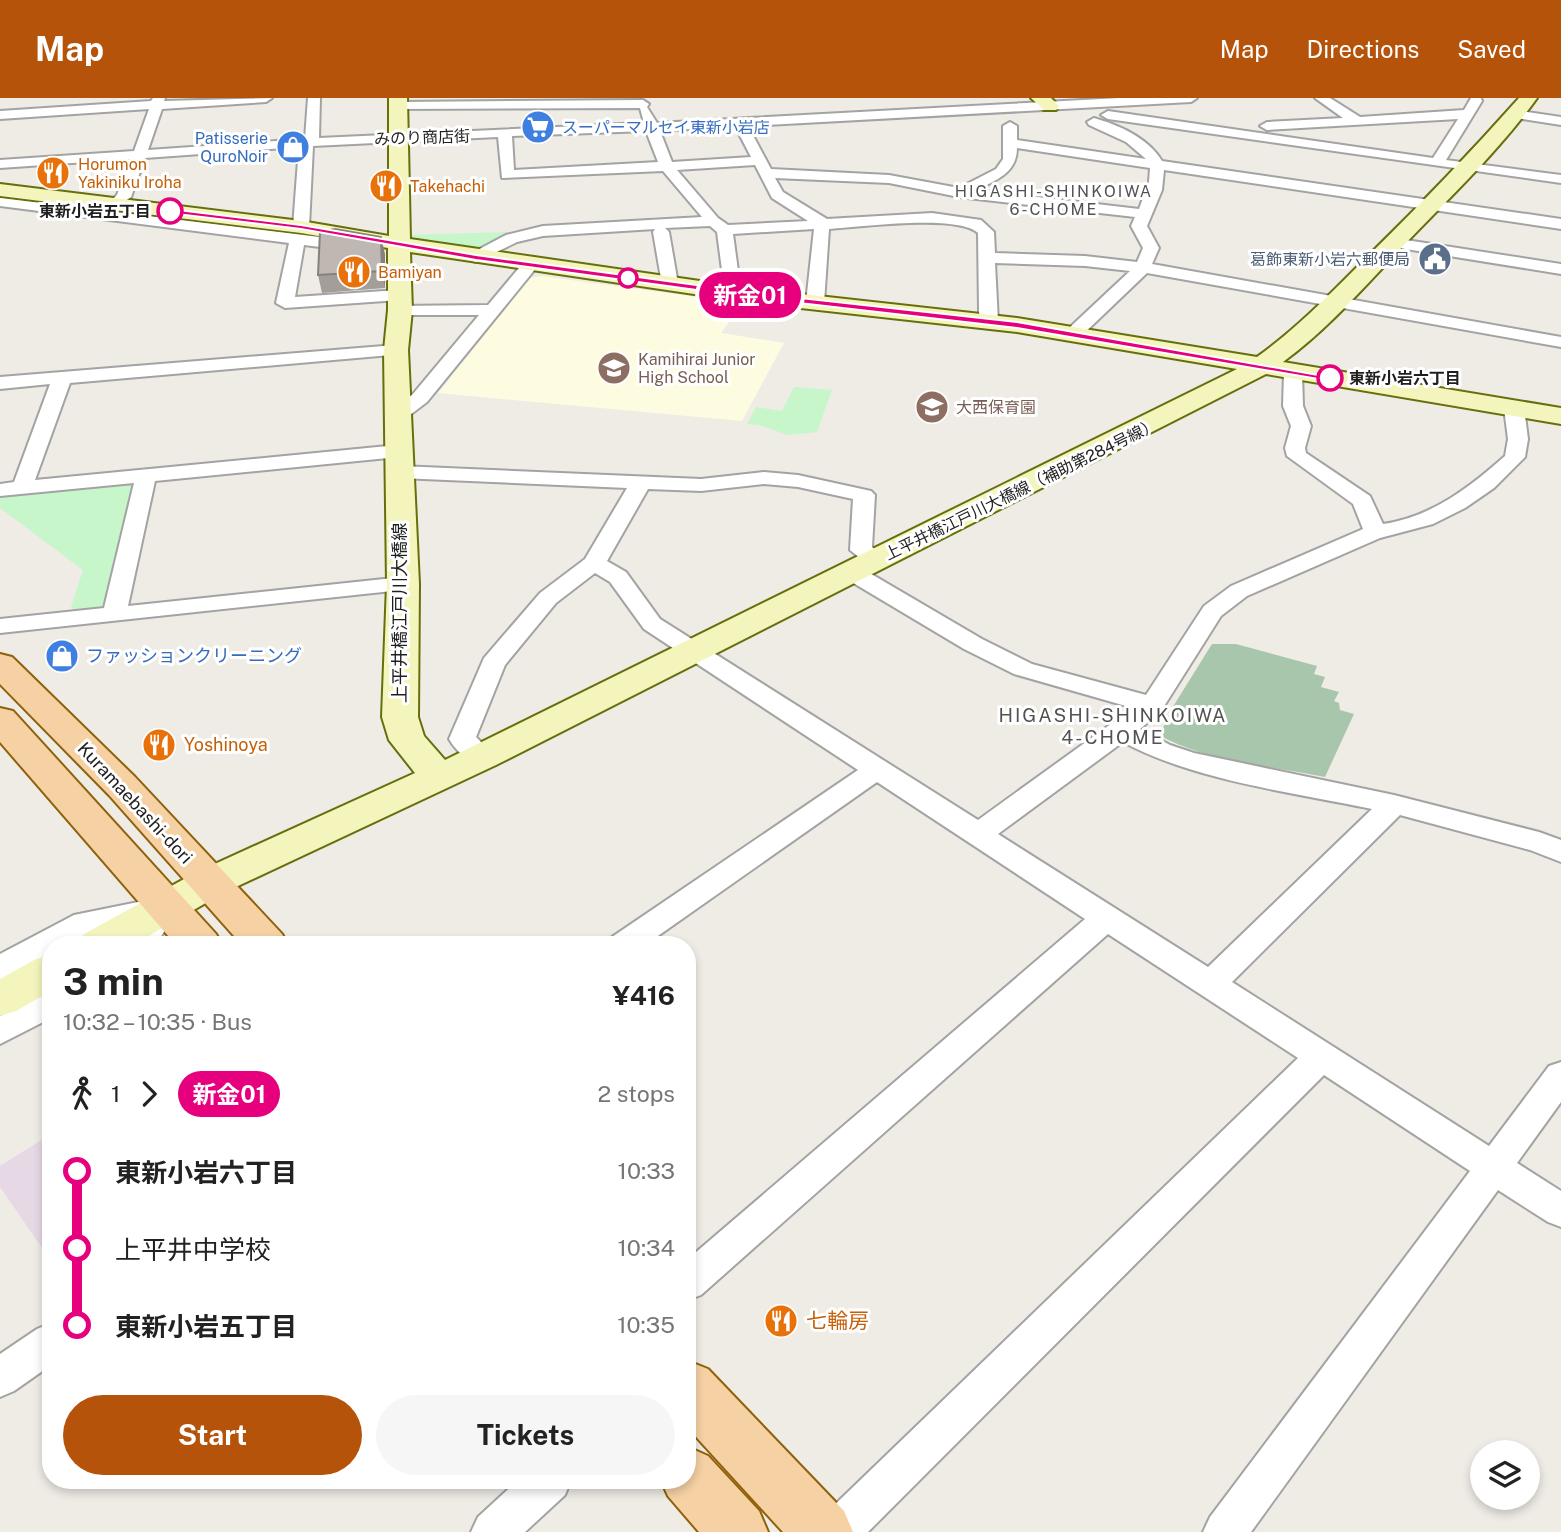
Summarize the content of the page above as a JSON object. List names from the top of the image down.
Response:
{
  "streets": {
    "main road": ["Kuramaebashi-dori"],
    "street": ["みのり商店街", "上平井橋江戸川大橋線（補助第284号線）", "上平井橋江戸川大橋線"]
  },
  "crossings": [
    ["みのり商店街", "上平井橋江戸川大橋線"],
    ["上平井橋江戸川大橋線（補助第284号線）", "上平井橋江戸川大橋線"]
  ],
  "districts": ["HIGASHI-SHINKOIWA 6-CHOME", "HIGASHI-SHINKOIWA 4-CHOME"],
  "places": {
    "supermarket": ["スーパーマルセイ東新小岩店"],
    "shop": ["Patisserie QuroNoir", "ファッションクリーニング"],
    "restaurant": [
      "Horumon Yakiniku Iroha",
      "Takehachi",
      "Bamiyan",
      "Yoshinoya",
      "七輪房"
    ],
    "other": ["東新小岩五丁目", "東新小岩六丁目"],
    "public building": ["葛飾東新小岩六郵便局"],
    "school or university": ["Kamihirai Junior High School", "大西保育園"]
  },
  "lines": ["bus line 新金01"],
  "page": {
    "header": "Map",
    "nav": ["Map", "Directions", "Saved"],
    "on_map": "新金01",
    "heading": ["3 min", "10:32 – 10:35 · Bus", "¥416"],
    "legs": ["1", "新金01", "2 stops"],
    "list": [
      {
        "name": "東新小岩六丁目",
        "value": "10:33"
      },
      {
        "name": "上平井中学校",
        "value": "10:34"
      },
      {
        "name": "東新小岩五丁目",
        "value": "10:35"
      }
    ],
    "buttons": ["Start", "Tickets"]
  }
}
